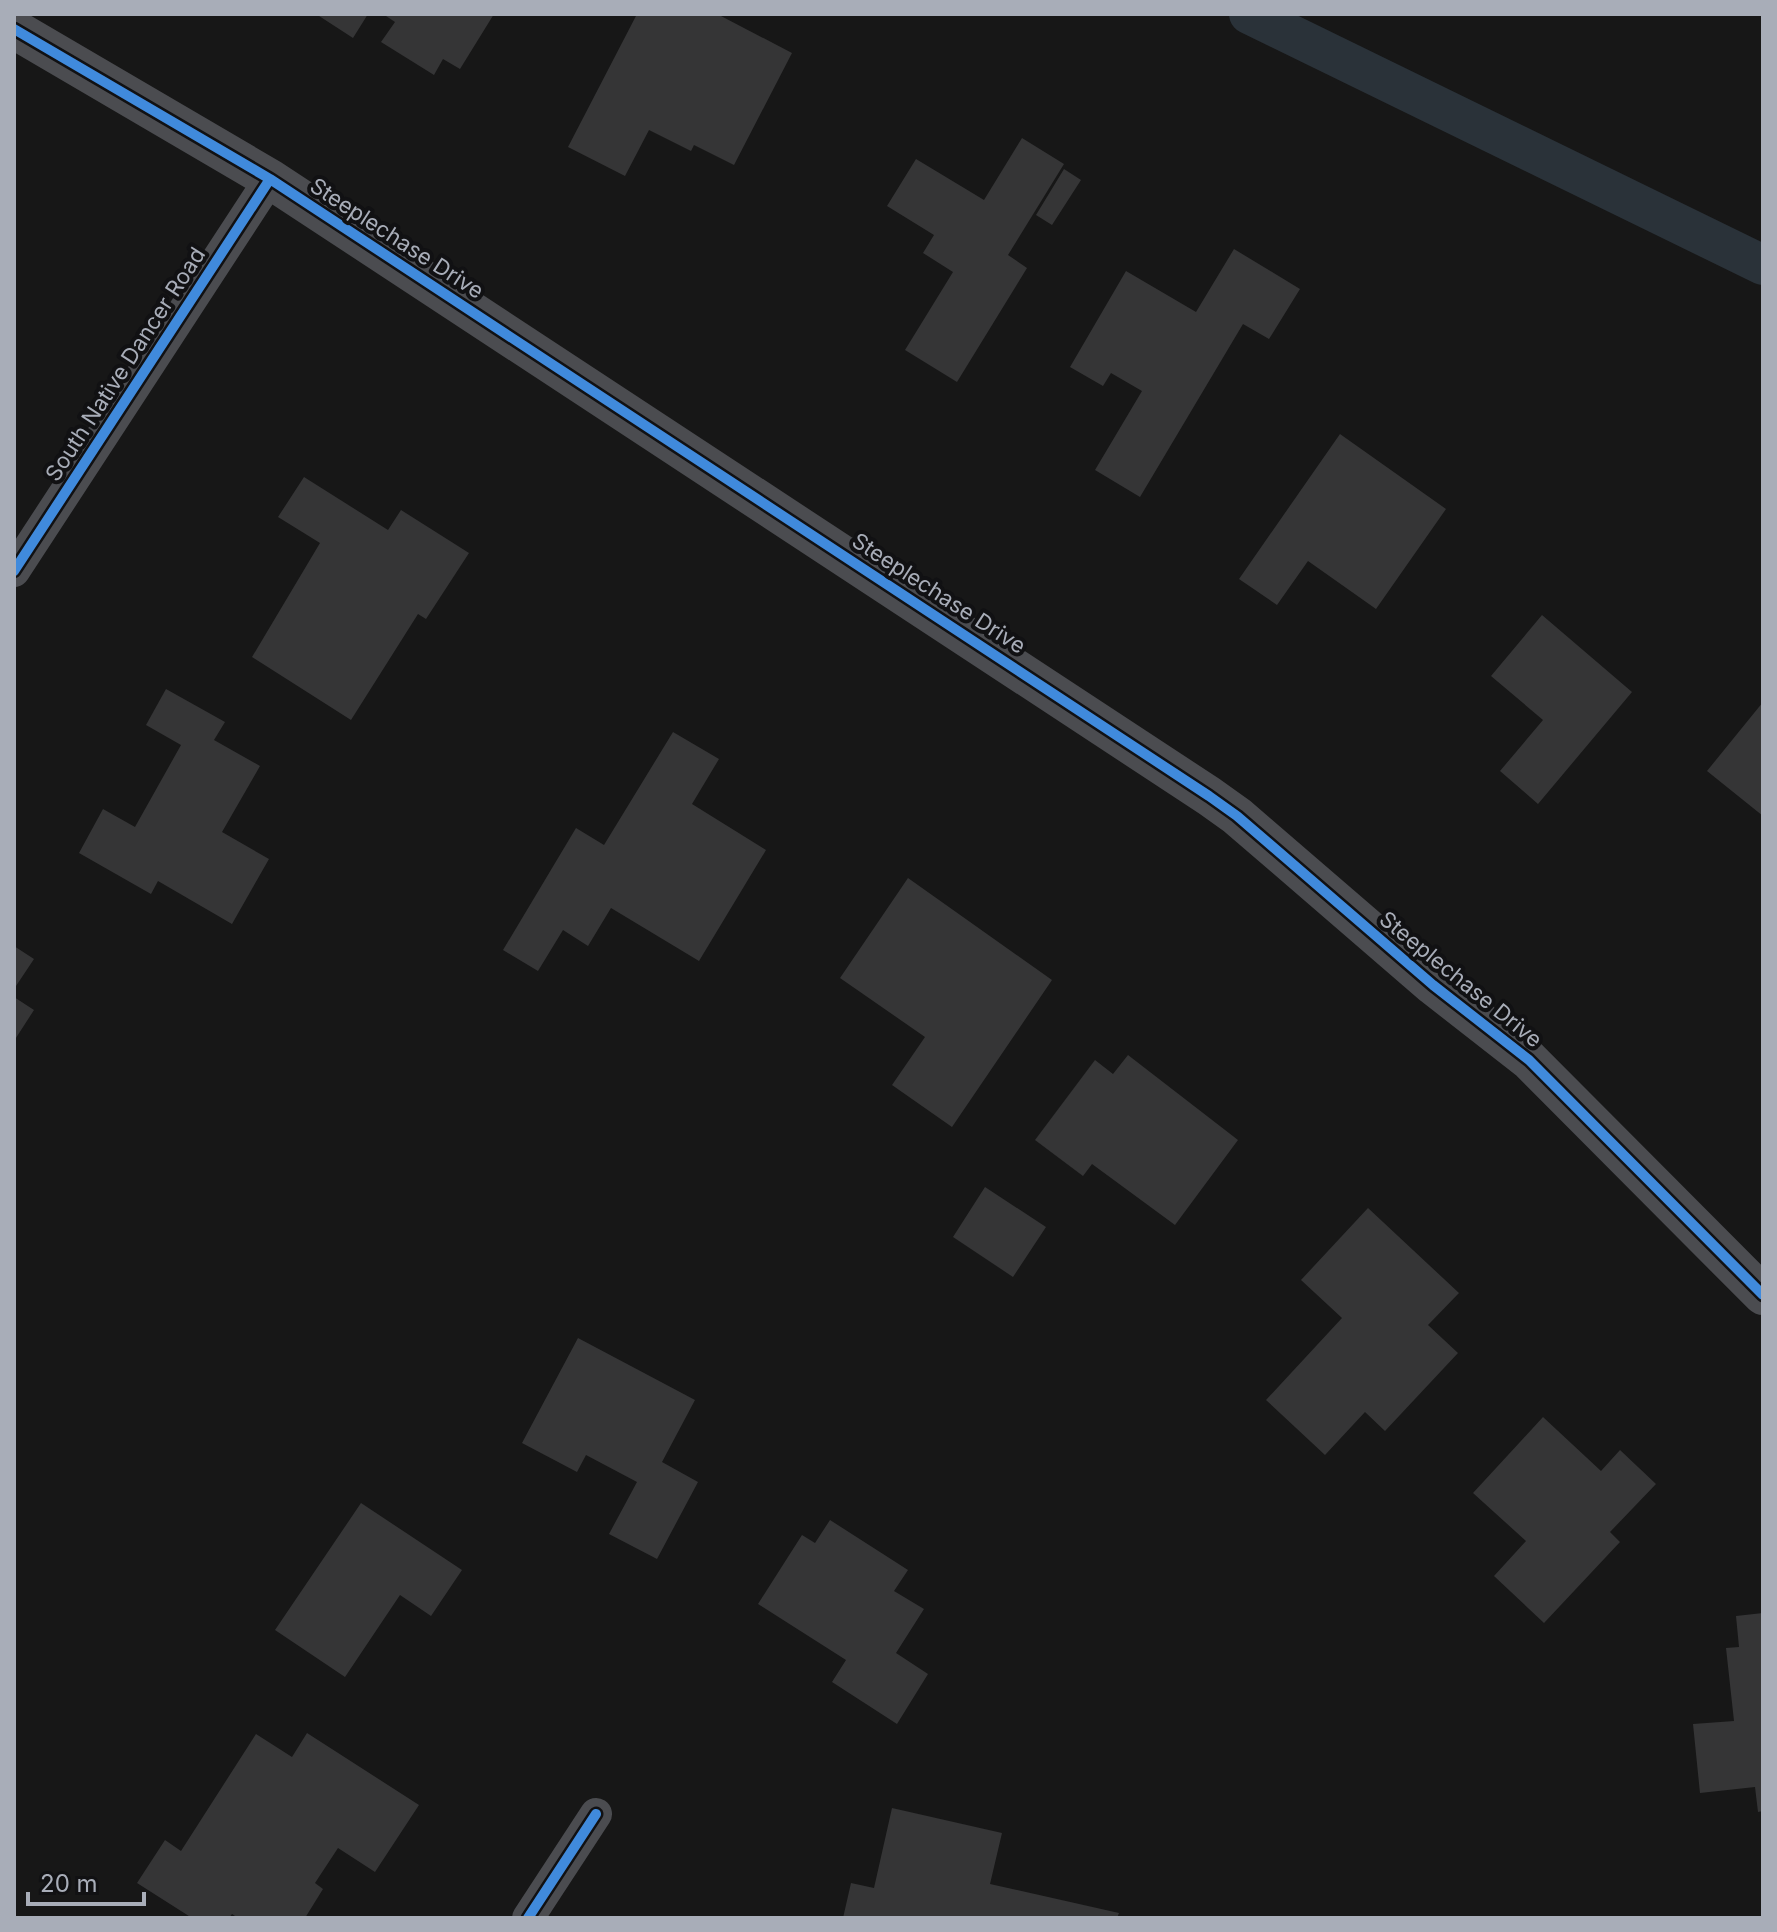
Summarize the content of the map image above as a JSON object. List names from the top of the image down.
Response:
{
  "streets": {
    "street": ["Steeplechase Drive", "South Native Dancer Road"]
  },
  "crossings": [
    ["Steeplechase Drive", "South Native Dancer Road"]
  ],
  "scale_bar": "20 m"
}
